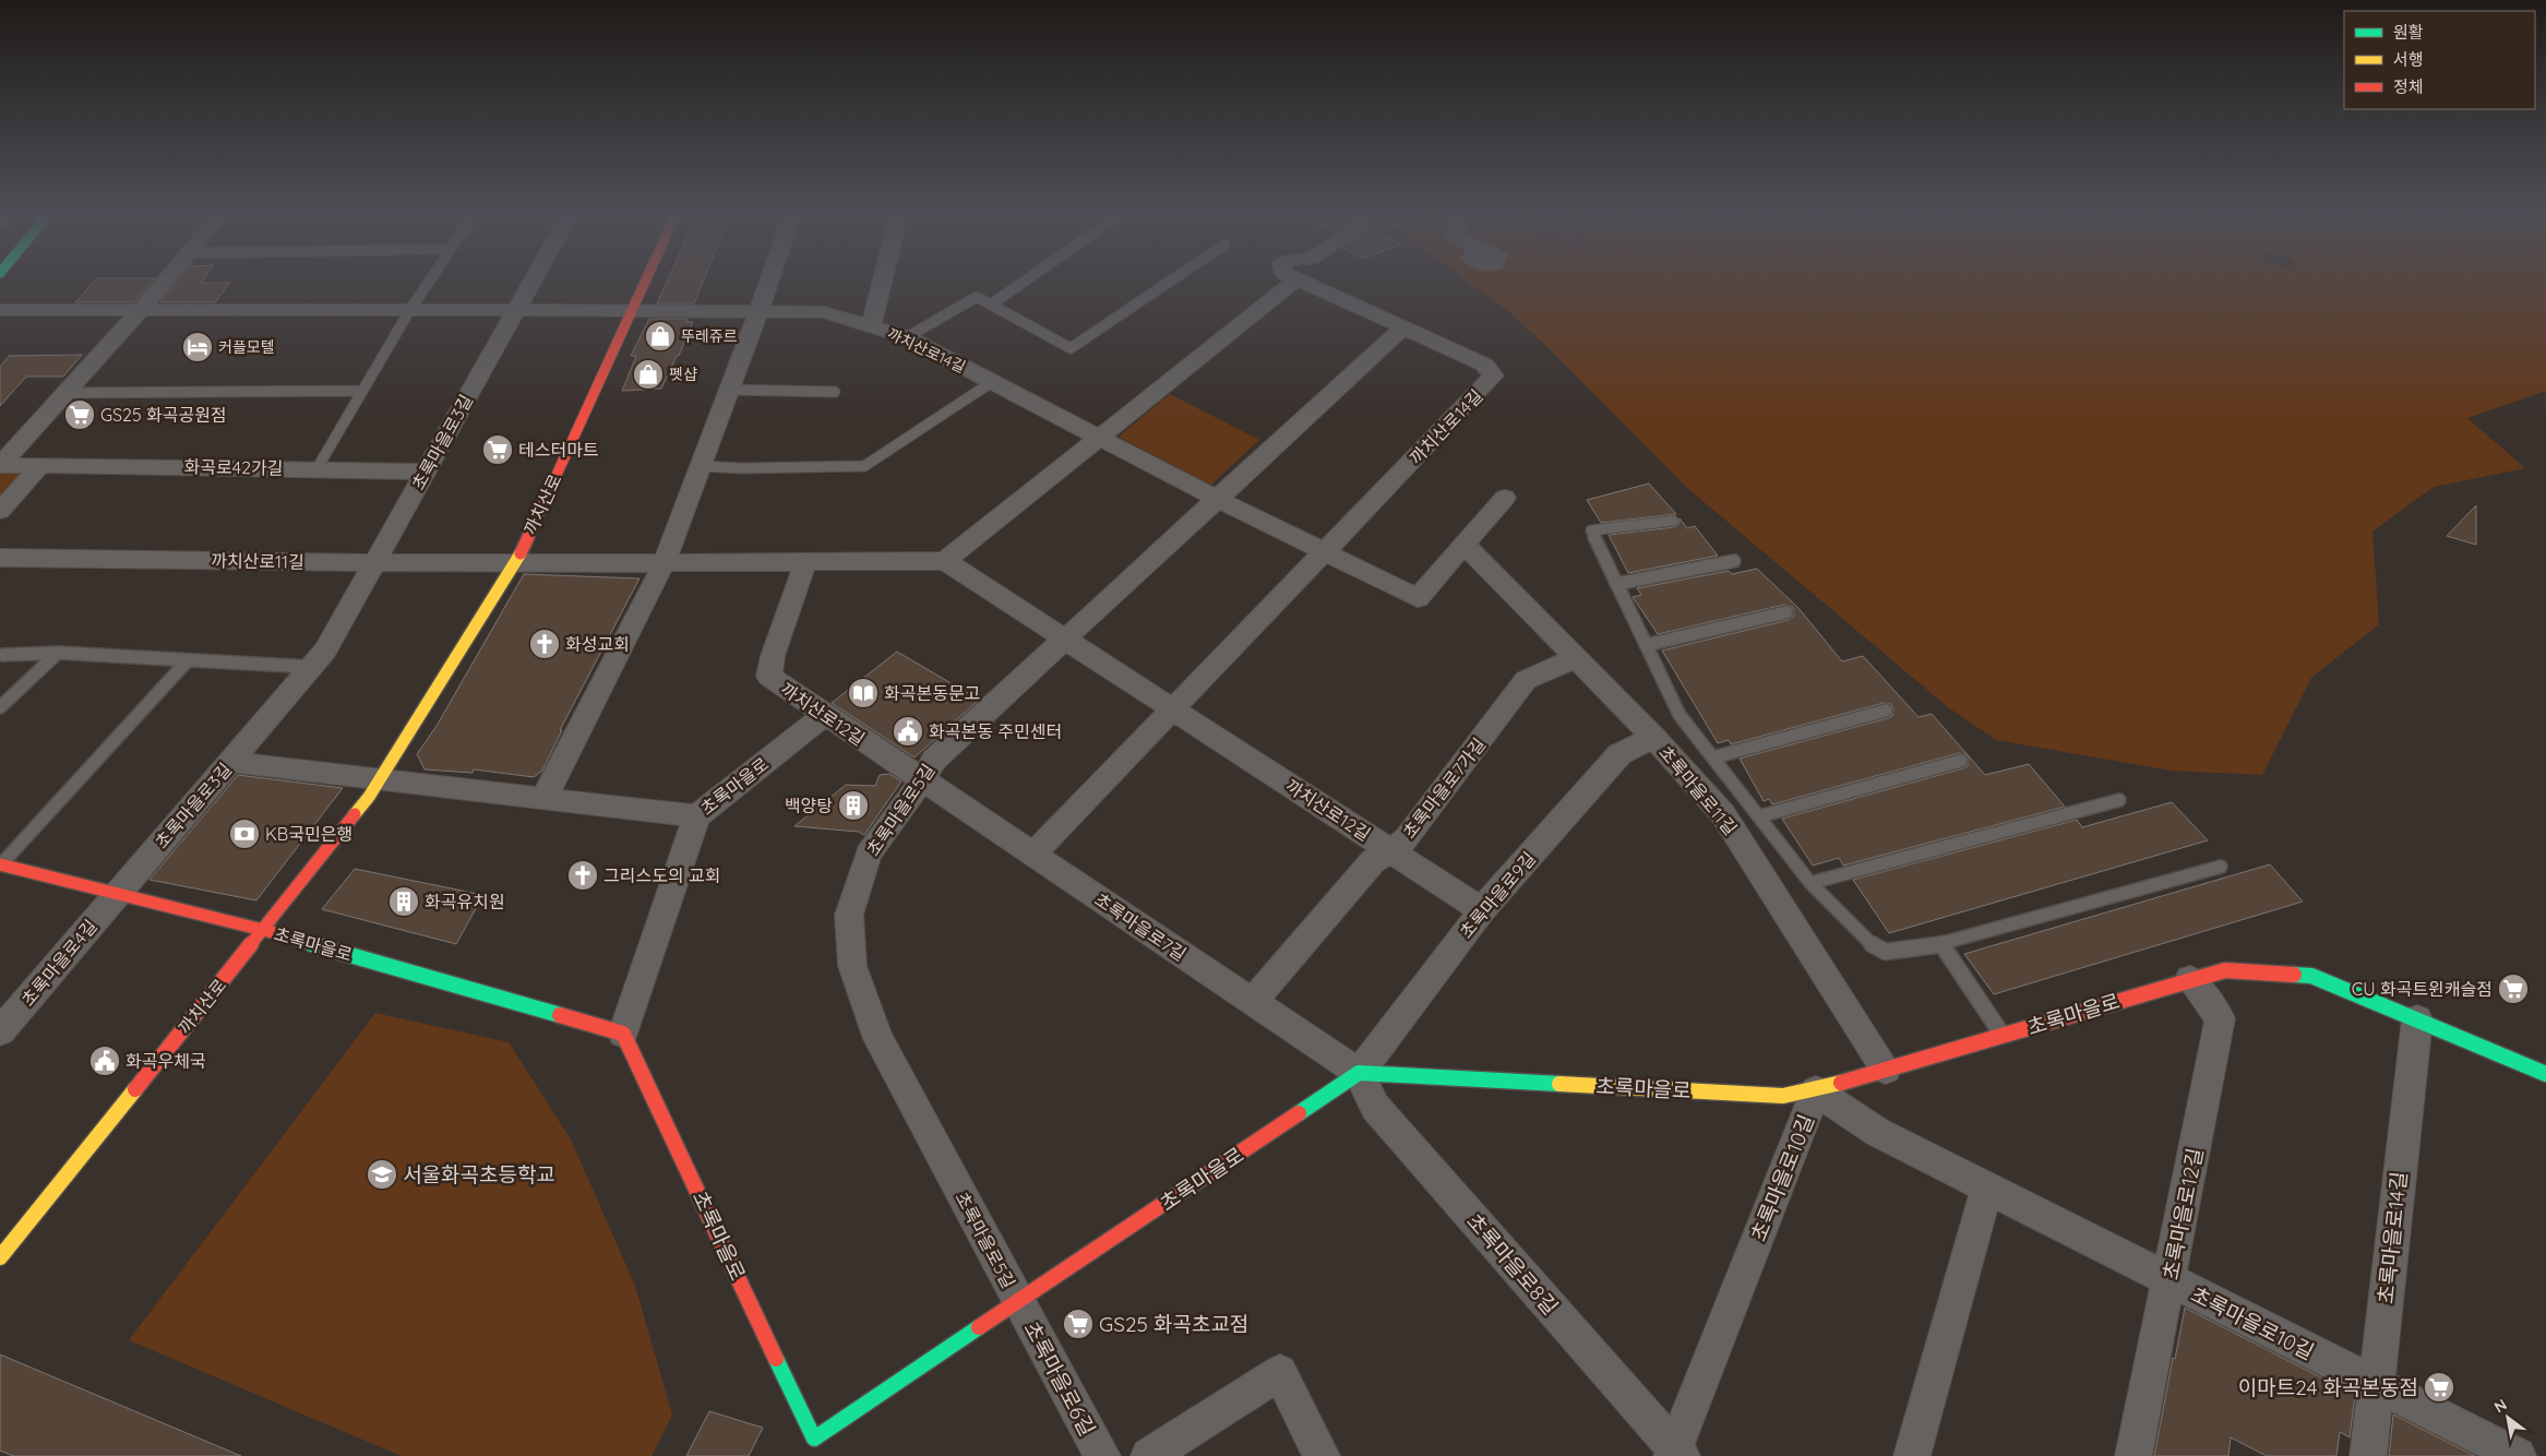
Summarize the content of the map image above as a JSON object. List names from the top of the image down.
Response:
{
  "streets": {
    "street": [
      "까치산로14길",
      "초록마을로3길",
      "화곡로42가길",
      "까치산로",
      "까치산로11길",
      "까치산로12길",
      "초록마을로",
      "초록마을로7가길",
      "초록마을로11길",
      "초록마을로5길",
      "초록마을로9길",
      "초록마을로7길",
      "초록마을로4길",
      "초록마을로10길",
      "초록마을로12길",
      "초록마을로14길",
      "초록마을로8길",
      "초록마을로6길"
    ]
  },
  "crossings": [
    ["까치산로14길", "초록마을로3길"],
    ["까치산로14길", "화곡로42가길"],
    ["까치산로14길", "까치산로"],
    ["까치산로14길", "초록마을로11길"],
    ["까치산로14길", "초록마을로5길"],
    ["초록마을로3길", "화곡로42가길"],
    ["초록마을로3길", "까치산로11길"],
    ["초록마을로3길", "초록마을로"],
    ["초록마을로3길", "초록마을로4길"],
    ["까치산로", "까치산로11길"],
    ["까치산로", "초록마을로"],
    ["까치산로12길", "초록마을로"],
    ["까치산로12길", "초록마을로7가길"],
    ["까치산로12길", "초록마을로5길"],
    ["까치산로12길", "초록마을로9길"],
    ["까치산로12길", "초록마을로7길"],
    ["초록마을로", "초록마을로11길"],
    ["초록마을로", "초록마을로5길"],
    ["초록마을로", "초록마을로9길"],
    ["초록마을로", "초록마을로7길"],
    ["초록마을로", "초록마을로4길"],
    ["초록마을로", "초록마을로10길"],
    ["초록마을로", "초록마을로12길"],
    ["초록마을로", "초록마을로14길"],
    ["초록마을로", "초록마을로8길"],
    ["초록마을로", "초록마을로6길"],
    ["초록마을로7가길", "초록마을로11길"],
    ["초록마을로7가길", "초록마을로7길"],
    ["초록마을로11길", "초록마을로9길"],
    ["초록마을로5길", "초록마을로7길"],
    ["초록마을로5길", "초록마을로6길"],
    ["초록마을로9길", "초록마을로7길"],
    ["초록마을로9길", "초록마을로8길"],
    ["초록마을로7길", "초록마을로8길"],
    ["초록마을로10길", "초록마을로12길"],
    ["초록마을로10길", "초록마을로14길"],
    ["초록마을로10길", "초록마을로8길"]
  ],
  "places": {
    "shop": ["뚜레쥬르", "펫샵"],
    "hotel": ["커플모텔"],
    "supermarket": [
      "GS25 화곡공원점",
      "테스터마트",
      "CU 화곡트윈캐슬점",
      "GS25 화곡초교점",
      "이마트24 화곡본동점"
    ],
    "church": ["화성교회", "그리스도의 교회"],
    "library": ["화곡본동문고"],
    "public building": ["화곡본동 주민센터", "화곡우체국"],
    "building": ["백양탕", "화곡유치원"],
    "bank": ["KB국민은행"],
    "school or university": ["서울화곡초등학교"]
  },
  "legend": ["원활", "서행", "정체"],
  "north": "top left"
}
